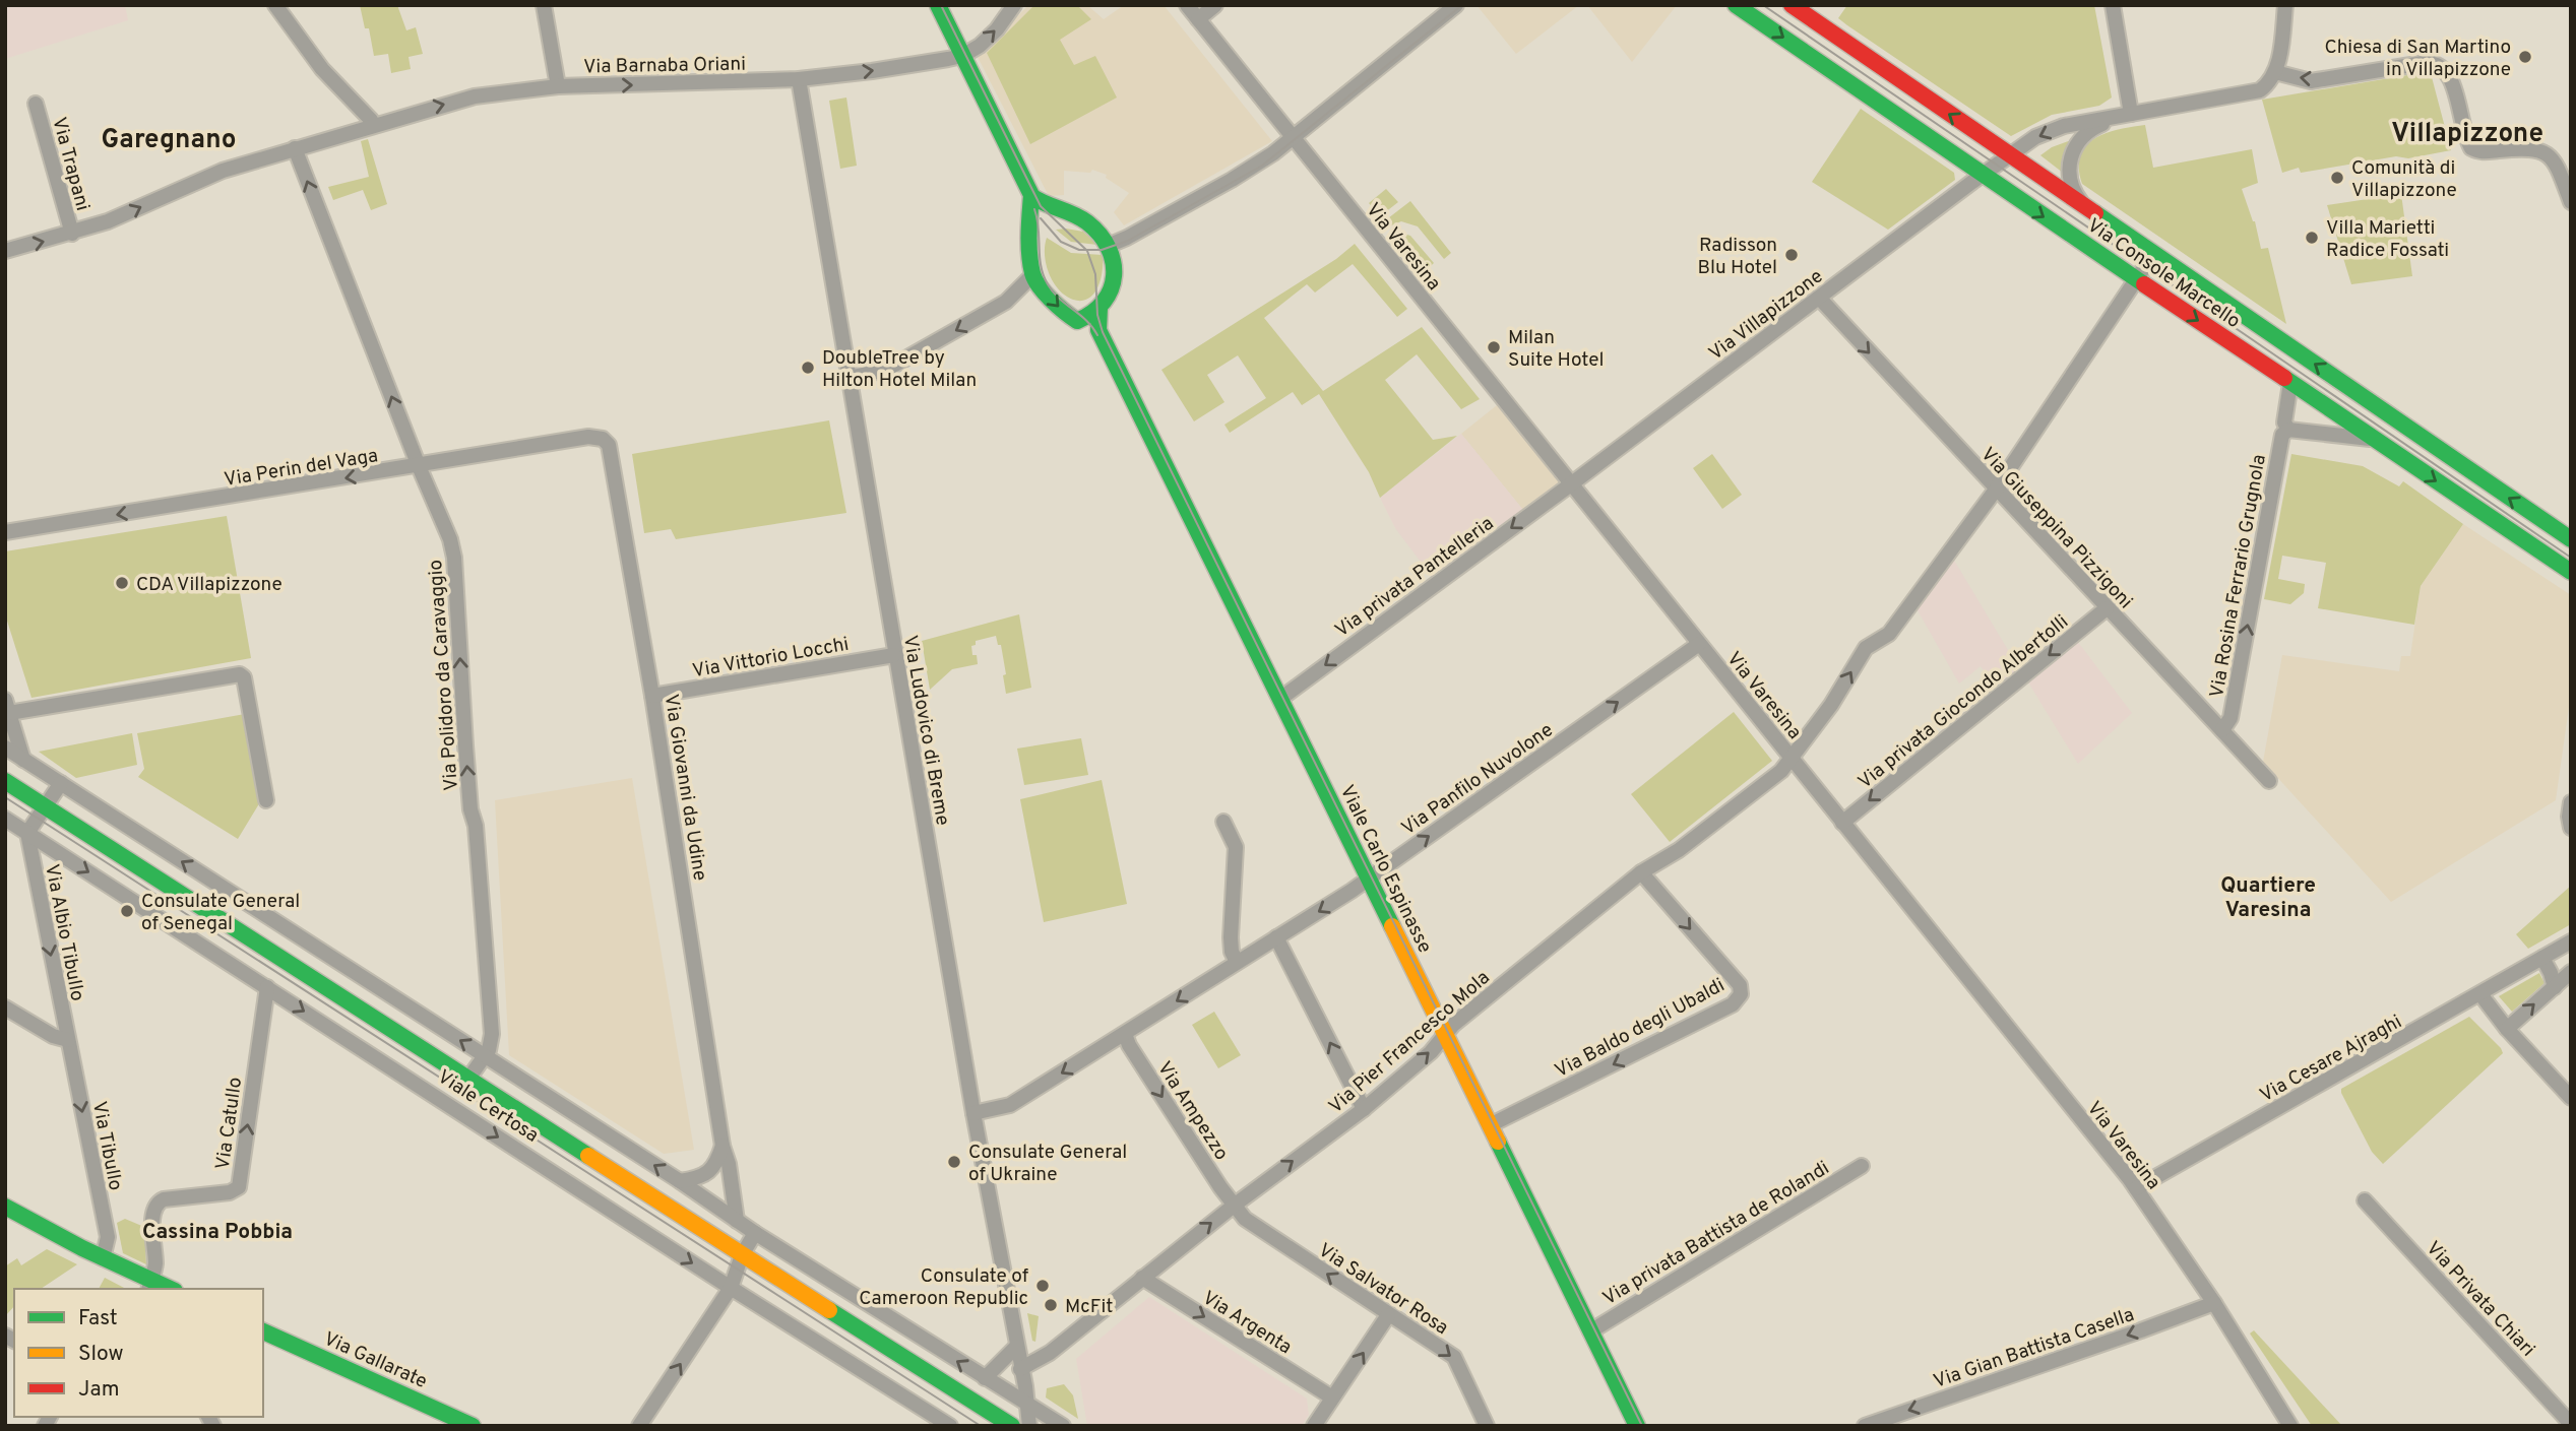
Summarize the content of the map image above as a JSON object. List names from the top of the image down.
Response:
{
  "streets": {
    "main road": [
      "Via Console Marcello",
      "Viale Carlo Espinasse",
      "Viale Certosa",
      "Via Gallarate"
    ],
    "street": [
      "Via Barnaba Oriani",
      "Via Trapani",
      "Via Varesina",
      "Via Villapizzone",
      "Via Perin del Vaga",
      "Via Giuseppina Pizzigoni",
      "Via privata Pantelleria",
      "Via Rosina Ferrario Grugnola",
      "Via Vittorio Locchi",
      "Via Polidoro da Caravaggio",
      "Via privata Giocondo Albertolli",
      "Via Ludovico di Breme",
      "Via Panfilo Nuvolone",
      "Via Giovanni da Udine",
      "Via Albio Tibullo",
      "Via Baldo degli Ubaldi",
      "Via Pier Francesco Mola",
      "Via Cesare Ajraghi",
      "Via Ampezzo",
      "Via Catullo",
      "Via Tibullo",
      "Via privata Battista de Rolandi",
      "Via Salvator Rosa",
      "Via Privata Chiari",
      "Via Argenta",
      "Via Gian Battista Casella"
    ]
  },
  "crossings": [
    ["Via Barnaba Oriani", "Via Trapani"],
    ["Via Barnaba Oriani", "Via Polidoro da Caravaggio"],
    ["Via Barnaba Oriani", "Via Ludovico di Breme"],
    ["Via Varesina", "Via Villapizzone"],
    ["Via Varesina", "Via privata Pantelleria"],
    ["Via Varesina", "Via privata Giocondo Albertolli"],
    ["Via Varesina", "Via Panfilo Nuvolone"],
    ["Via Varesina", "Via Pier Francesco Mola"],
    ["Via Varesina", "Via Cesare Ajraghi"],
    ["Via Varesina", "Via Gian Battista Casella"],
    ["Via Console Marcello", "Via Villapizzone"],
    ["Via Console Marcello", "Via Rosina Ferrario Grugnola"],
    ["Via Villapizzone", "Via Giuseppina Pizzigoni"],
    ["Via Villapizzone", "Via privata Pantelleria"],
    ["Via Perin del Vaga", "Via Polidoro da Caravaggio"],
    ["Via Perin del Vaga", "Via Giovanni da Udine"],
    ["Via Giuseppina Pizzigoni", "Via Rosina Ferrario Grugnola"],
    ["Via Giuseppina Pizzigoni", "Via privata Giocondo Albertolli"],
    ["Via Giuseppina Pizzigoni", "Via Pier Francesco Mola"],
    ["Via privata Pantelleria", "Viale Carlo Espinasse"],
    ["Via Vittorio Locchi", "Via Ludovico di Breme"],
    ["Via Vittorio Locchi", "Via Giovanni da Udine"],
    ["Via Polidoro da Caravaggio", "Viale Certosa"],
    ["Via Ludovico di Breme", "Via Panfilo Nuvolone"],
    ["Via Ludovico di Breme", "Via Pier Francesco Mola"],
    ["Via Ludovico di Breme", "Viale Certosa"],
    ["Via Panfilo Nuvolone", "Viale Carlo Espinasse"],
    ["Via Panfilo Nuvolone", "Via Ampezzo"],
    ["Via Giovanni da Udine", "Viale Certosa"],
    ["Viale Carlo Espinasse", "Via Baldo degli Ubaldi"],
    ["Viale Carlo Espinasse", "Via Pier Francesco Mola"],
    ["Viale Carlo Espinasse", "Via privata Battista de Rolandi"],
    ["Via Albio Tibullo", "Viale Certosa"],
    ["Via Albio Tibullo", "Via Tibullo"],
    ["Via Baldo degli Ubaldi", "Via Pier Francesco Mola"],
    ["Via Pier Francesco Mola", "Via Ampezzo"],
    ["Via Pier Francesco Mola", "Via Salvator Rosa"],
    ["Via Pier Francesco Mola", "Via Argenta"],
    ["Viale Certosa", "Via Catullo"],
    ["Via Ampezzo", "Via Salvator Rosa"]
  ],
  "one_way": [
    "Via Barnaba Oriani",
    "Via Perin del Vaga",
    "Via Giuseppina Pizzigoni",
    "Via privata Pantelleria",
    "Via Rosina Ferrario Grugnola",
    "Via Polidoro da Caravaggio",
    "Via privata Giocondo Albertolli",
    "Via Albio Tibullo",
    "Via Pier Francesco Mola",
    "Via Ampezzo",
    "Via Catullo",
    "Via Tibullo",
    "Via Argenta",
    "Via Gian Battista Casella"
  ],
  "districts": [
    "Villapizzone",
    "Garegnano",
    "Quartiere Varesina",
    "Cassina Pobbia"
  ],
  "places": [
    "Chiesa di San Martino in Villapizzone",
    "Comunità di Villapizzone",
    "Villa Marietti Radice Fossati",
    "Radisson Blu Hotel",
    "Milan Suite Hotel",
    "DoubleTree by Hilton Hotel Milan",
    "CDA Villapizzone",
    "Consulate General of Senegal",
    "Consulate General of Ukraine",
    "Consulate of Cameroon Republic",
    "McFit"
  ],
  "legend": ["Fast", "Slow", "Jam"]
}
